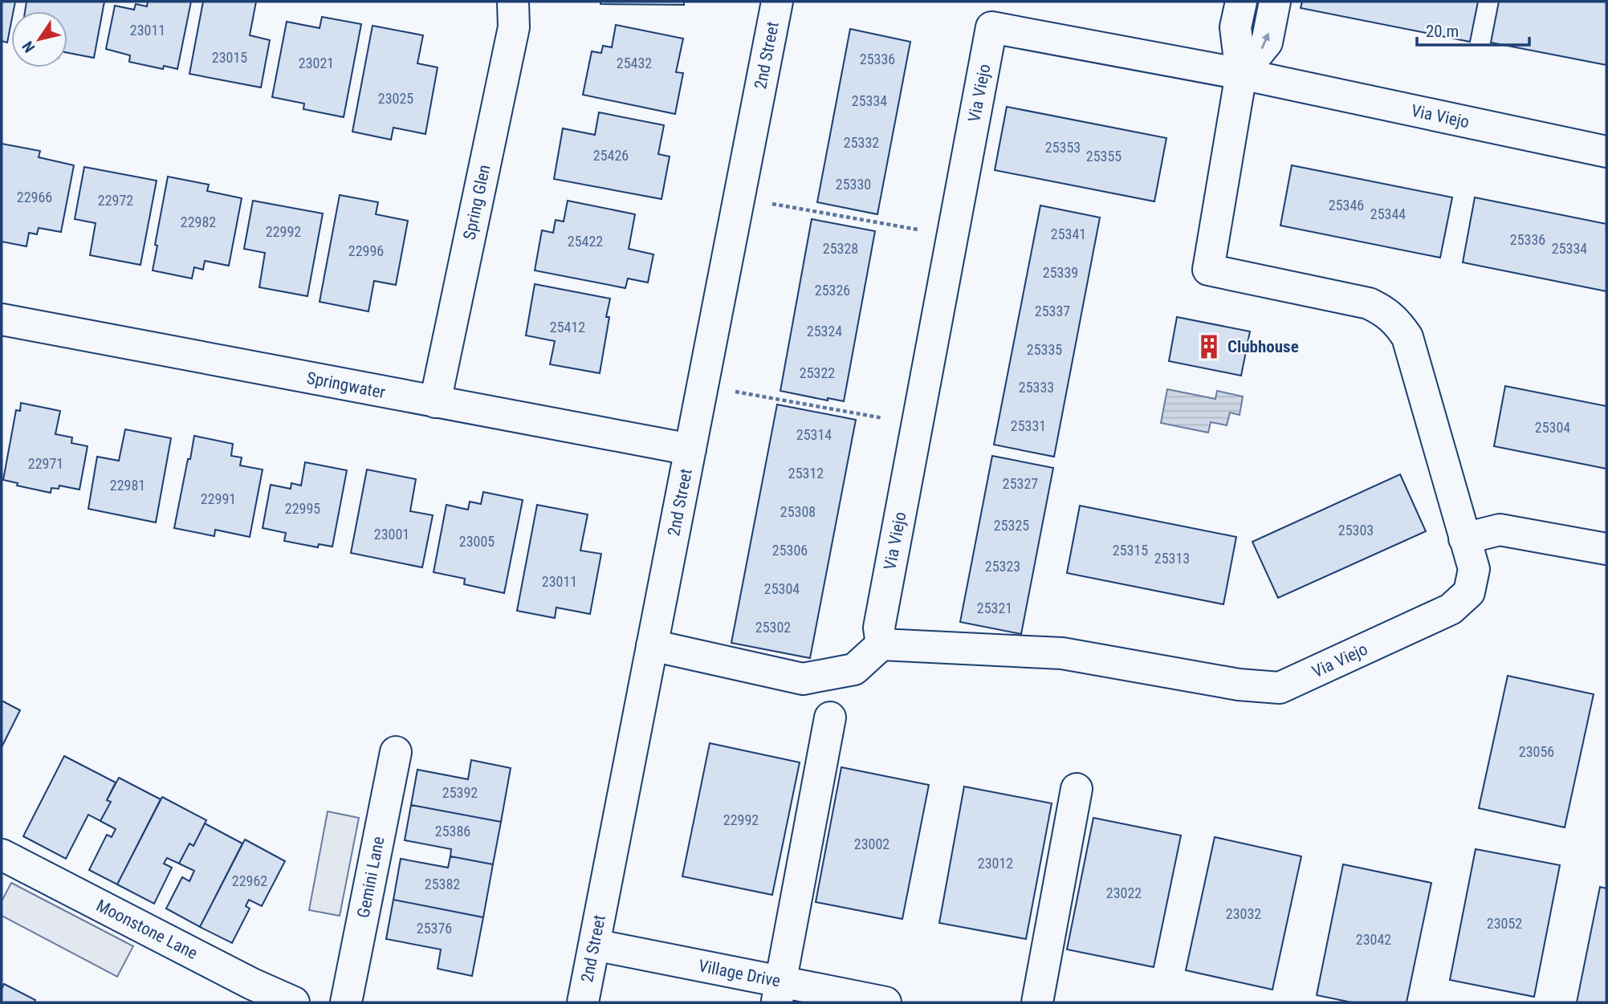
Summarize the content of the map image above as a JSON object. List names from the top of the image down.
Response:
{
  "streets": {
    "street": [
      "2nd Street",
      "Via Viejo",
      "Spring Glen",
      "Springwater",
      "Gemini Lane",
      "Moonstone Lane",
      "Village Drive"
    ]
  },
  "crossings": [
    ["2nd Street", "Springwater"],
    ["2nd Street", "Village Drive"],
    ["Spring Glen", "Springwater"]
  ],
  "places": {
    "building": ["Clubhouse"]
  },
  "house_numbers": [
    "23011",
    "23015",
    "25336",
    "23021",
    "25432",
    "23025",
    "25334",
    "25332",
    "25353",
    "25426",
    "25355",
    "25330",
    "22966",
    "22972",
    "25346",
    "25344",
    "22982",
    "22992",
    "25341",
    "25336",
    "25422",
    "25328",
    "25334",
    "22996",
    "25339",
    "25326",
    "25337",
    "25412",
    "25324",
    "25335",
    "25322",
    "25333",
    "25331",
    "25304",
    "25314",
    "22971",
    "25312",
    "25327",
    "22981",
    "22991",
    "22995",
    "25308",
    "25325",
    "25303",
    "23001",
    "23005",
    "25306",
    "25315",
    "25313",
    "25323",
    "23011",
    "25304",
    "25321",
    "25302",
    "23056",
    "25392",
    "22992",
    "25386",
    "23002",
    "23012",
    "22962",
    "25382",
    "23022",
    "23032",
    "23052",
    "25376",
    "23042"
  ],
  "scale_bar": "20 m",
  "north": "bottom left"
}
